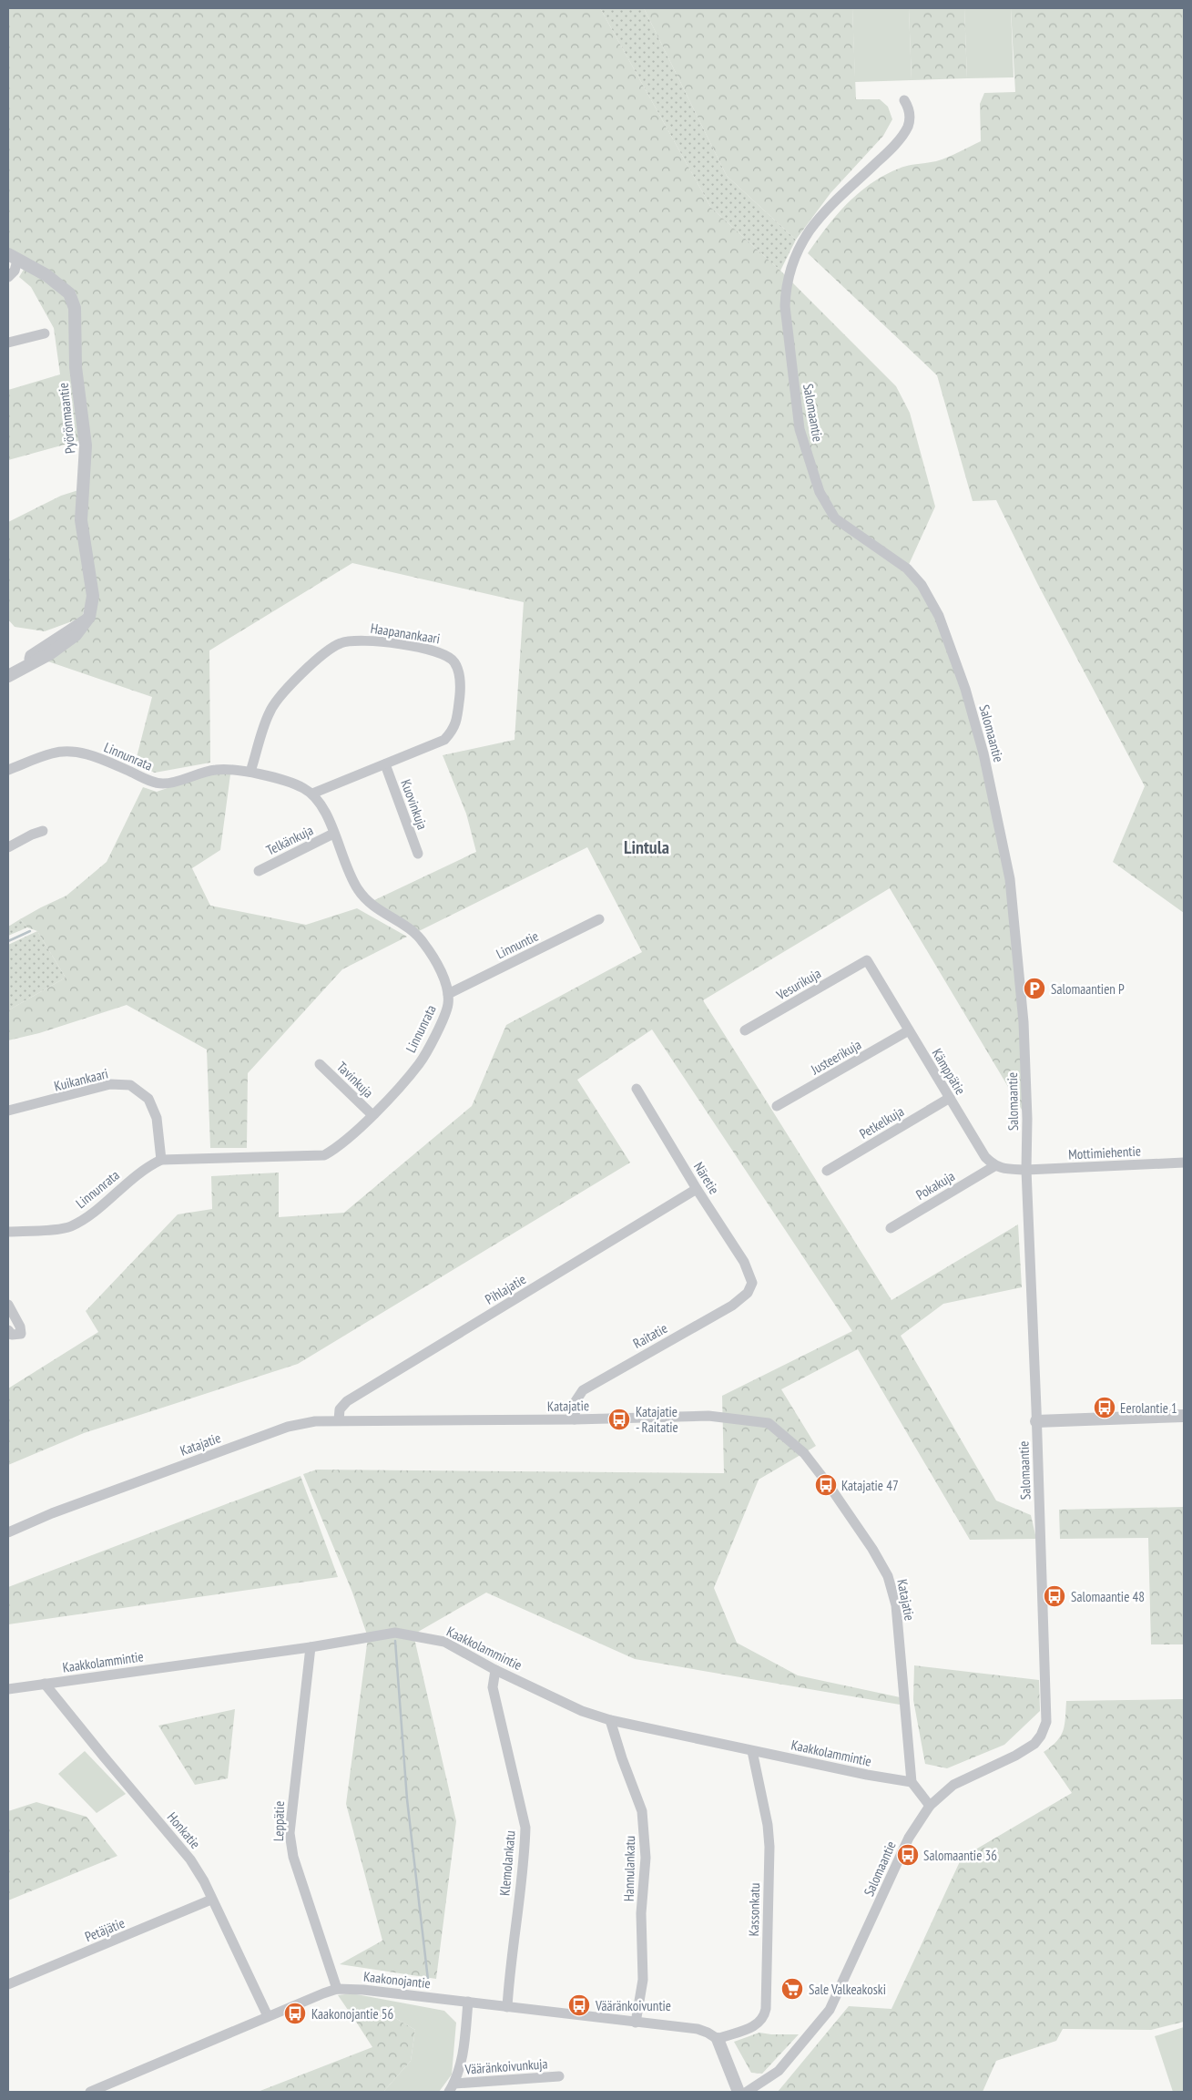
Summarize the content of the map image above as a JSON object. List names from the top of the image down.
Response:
{
  "streets": {
    "street": [
      "Salomaantie",
      "Pyörönmaantie",
      "Haapanankaari",
      "Linnunrata",
      "Kuovinkuja",
      "Telkänkuja",
      "Linnuntie",
      "Vesurikuja",
      "Justeerikuja",
      "Kämppätie",
      "Kuikankaari",
      "Tavinkuja",
      "Petkelkuja",
      "Mottimiehentie",
      "Näretie",
      "Pokakuja",
      "Pihlajatie",
      "Raitatie",
      "Katajatie",
      "Kaakkolammintie",
      "Leppätie",
      "Honkatie",
      "Klemolankatu",
      "Hannulankatu",
      "Kassonkatu",
      "Petäjätie",
      "Kaakonojantie",
      "Vääränkoivunkuja"
    ]
  },
  "crossings": [
    ["Salomaantie", "Mottimiehentie"],
    ["Haapanankaari", "Linnunrata"],
    ["Haapanankaari", "Kuovinkuja"],
    ["Linnunrata", "Telkänkuja"],
    ["Linnunrata", "Linnuntie"],
    ["Linnunrata", "Kuikankaari"],
    ["Linnunrata", "Tavinkuja"],
    ["Vesurikuja", "Kämppätie"],
    ["Justeerikuja", "Kämppätie"],
    ["Kämppätie", "Petkelkuja"],
    ["Kämppätie", "Pokakuja"],
    ["Näretie", "Pihlajatie"],
    ["Näretie", "Raitatie"],
    ["Pihlajatie", "Katajatie"],
    ["Raitatie", "Katajatie"],
    ["Katajatie", "Kaakkolammintie"],
    ["Kaakkolammintie", "Leppätie"],
    ["Kaakkolammintie", "Honkatie"],
    ["Kaakkolammintie", "Klemolankatu"],
    ["Kaakkolammintie", "Hannulankatu"],
    ["Kaakkolammintie", "Kassonkatu"],
    ["Leppätie", "Kaakonojantie"],
    ["Honkatie", "Petäjätie"],
    ["Honkatie", "Kaakonojantie"],
    ["Klemolankatu", "Kaakonojantie"],
    ["Hannulankatu", "Kaakonojantie"],
    ["Kassonkatu", "Kaakonojantie"]
  ],
  "districts": ["Lintula"],
  "places": {
    "parking": ["Salomaantien P"],
    "bus stop": [
      "Eerolantie 1",
      "Katajatie - Raitatie",
      "Katajatie 47",
      "Salomaantie 48",
      "Salomaantie 36",
      "Vääränkoivuntie",
      "Kaakonojantie 56"
    ],
    "supermarket": ["Sale Valkeakoski"]
  }
}
